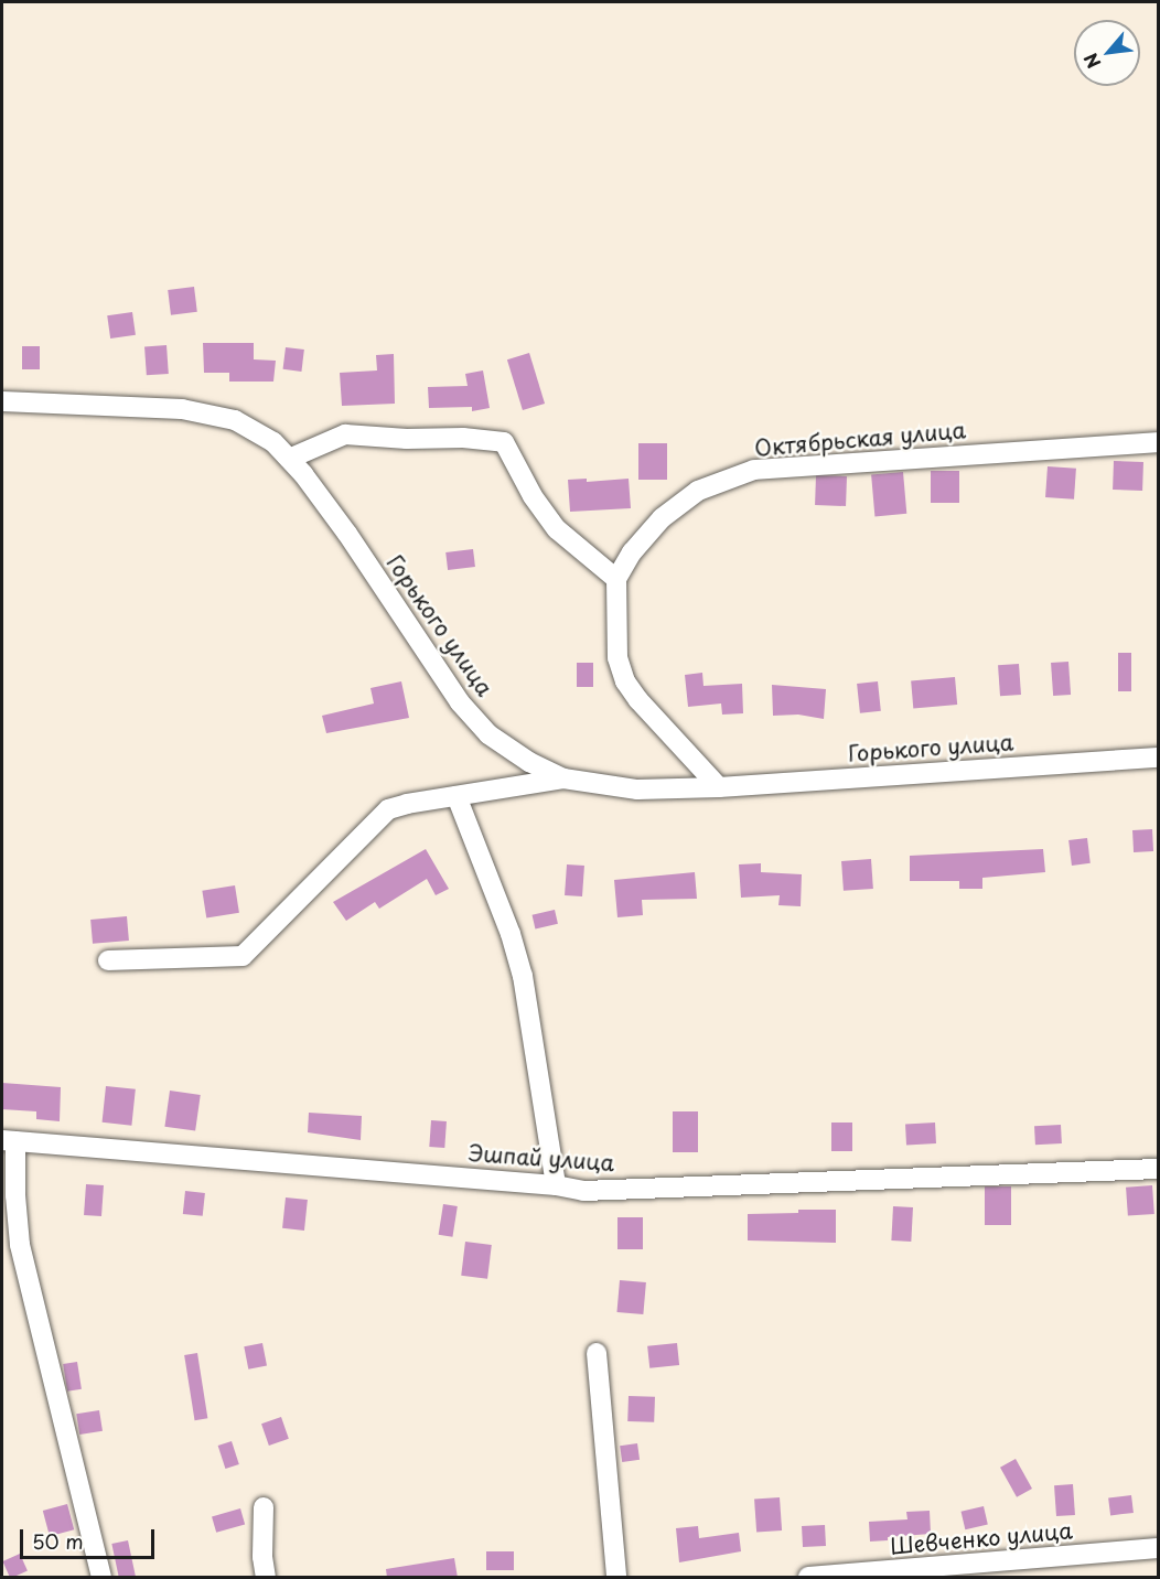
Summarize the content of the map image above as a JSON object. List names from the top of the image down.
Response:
{
  "streets": {
    "street": [
      "Октябрьская улица",
      "Горького улица",
      "Эшпай улица",
      "Шевченко улица"
    ]
  },
  "scale_bar": "50 m",
  "north": "bottom left"
}
